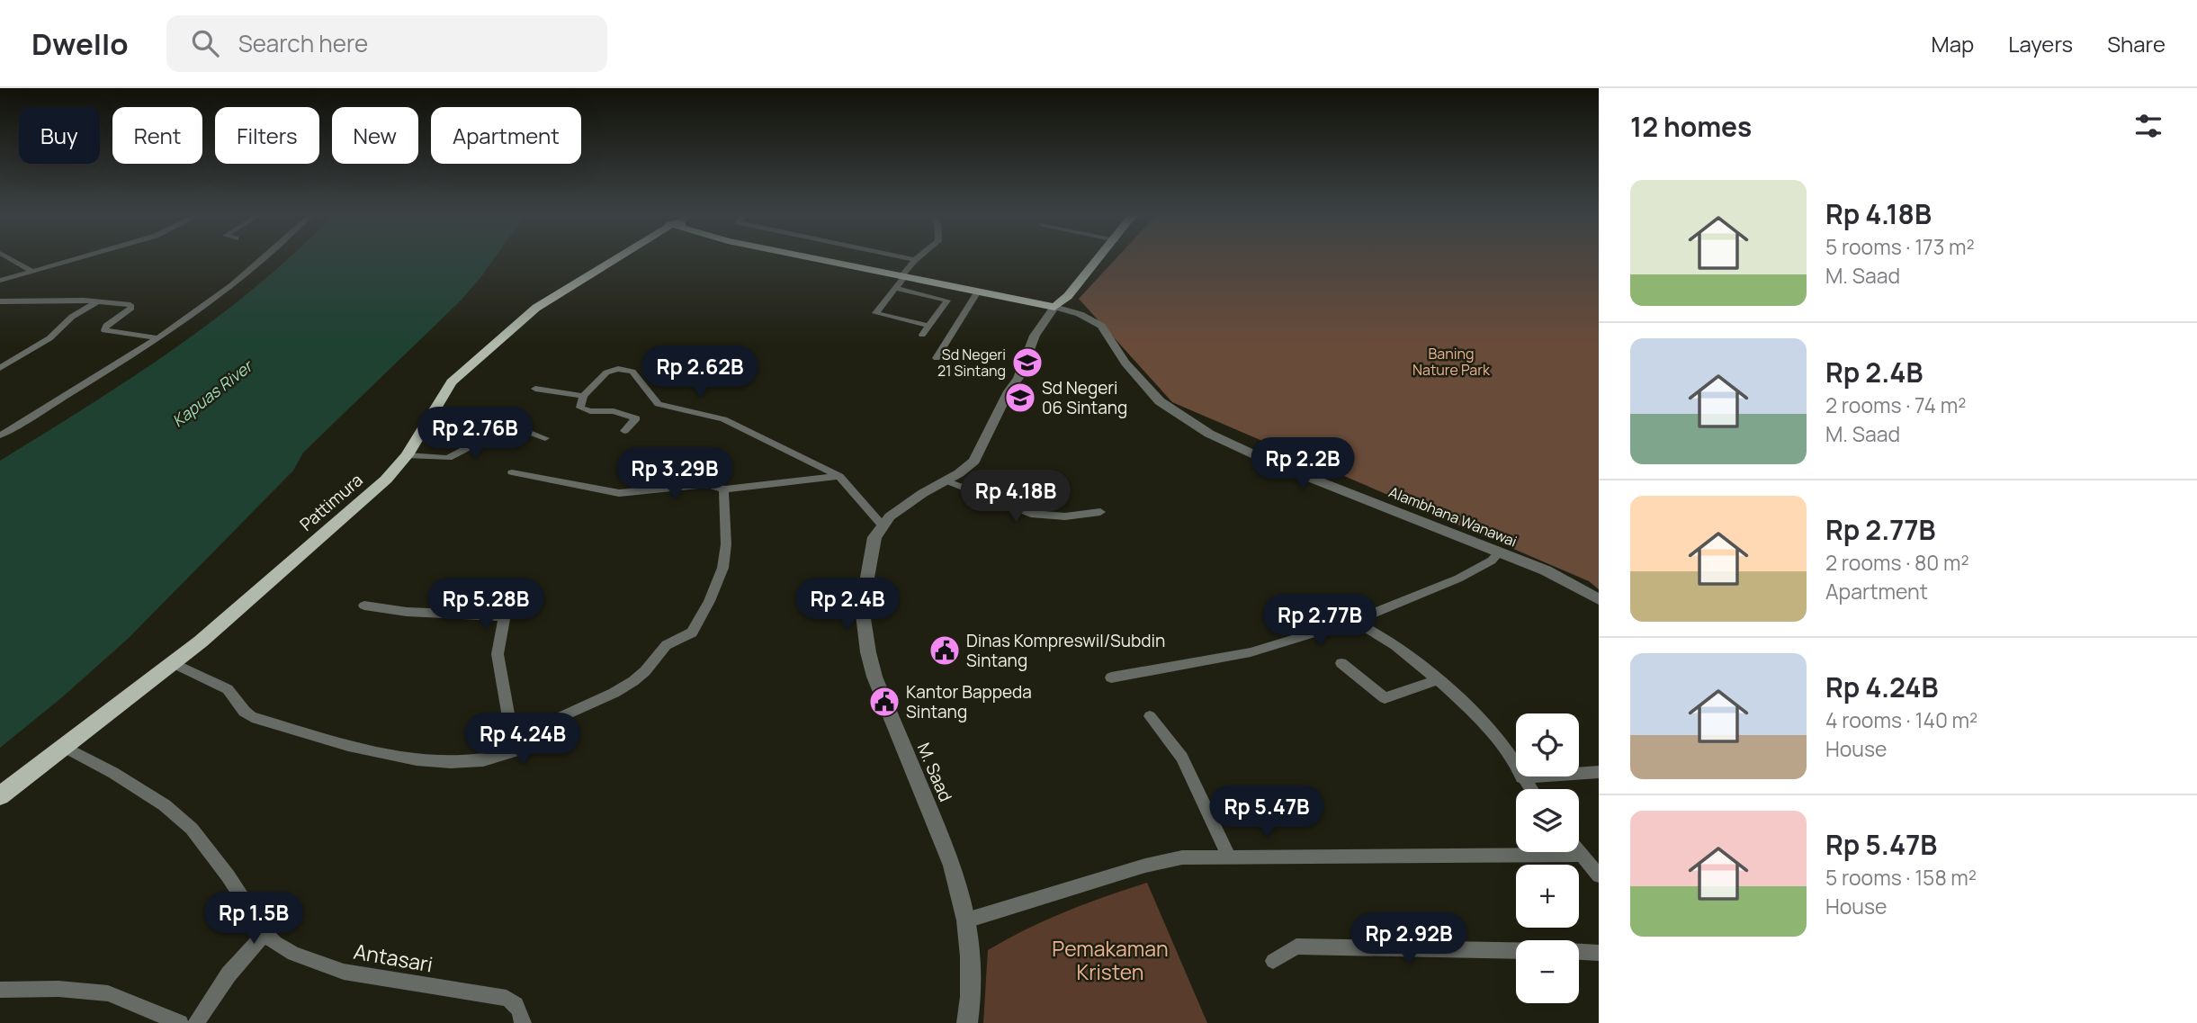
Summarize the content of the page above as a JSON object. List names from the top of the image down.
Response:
{
  "streets": {
    "main road": ["Pattimura", "Alambhana Wanawai"],
    "street": ["M. Saad", "Antasari"]
  },
  "crossings": [
    ["Pattimura", "Antasari"],
    ["Alambhana Wanawai", "M. Saad"]
  ],
  "water": ["Kapuas River"],
  "parks": ["Baning Nature Park", "Pemakaman Kristen"],
  "places": {
    "school or university": ["Sd Negeri 21 Sintang", "Sd Negeri 06 Sintang"],
    "public building": ["Dinas Kompreswil/Subdin Sintang", "Kantor Bappeda Sintang"]
  },
  "page": {
    "header": "Dwello",
    "search": "Search here",
    "nav": ["Map", "Layers", "Share"],
    "heading": "12 homes",
    "chip": [
      "Buy",
      "Rent",
      "Filters",
      "New",
      "Apartment"
    ],
    "list": [
      {
        "name": "Rp 4.18B",
        "note": "5 rooms · 173 m² · M. Saad"
      },
      {
        "name": "Rp 2.4B",
        "note": "2 rooms · 74 m² · M. Saad"
      },
      {
        "name": "Rp 2.77B",
        "note": "2 rooms · 80 m² · Apartment"
      },
      {
        "name": "Rp 4.24B",
        "note": "4 rooms · 140 m² · House"
      },
      {
        "name": "Rp 5.47B",
        "note": "5 rooms · 158 m² · House"
      }
    ],
    "price": [
      "Rp 2.62B",
      "Rp 2.76B",
      "Rp 2.2B",
      "Rp 3.29B",
      "Rp 4.18B",
      "Rp 5.28B",
      "Rp 2.4B",
      "Rp 2.77B",
      "Rp 4.24B",
      "Rp 5.47B",
      "Rp 1.5B",
      "Rp 2.92B"
    ],
    "map_buttons": ["+", "−"]
  }
}
